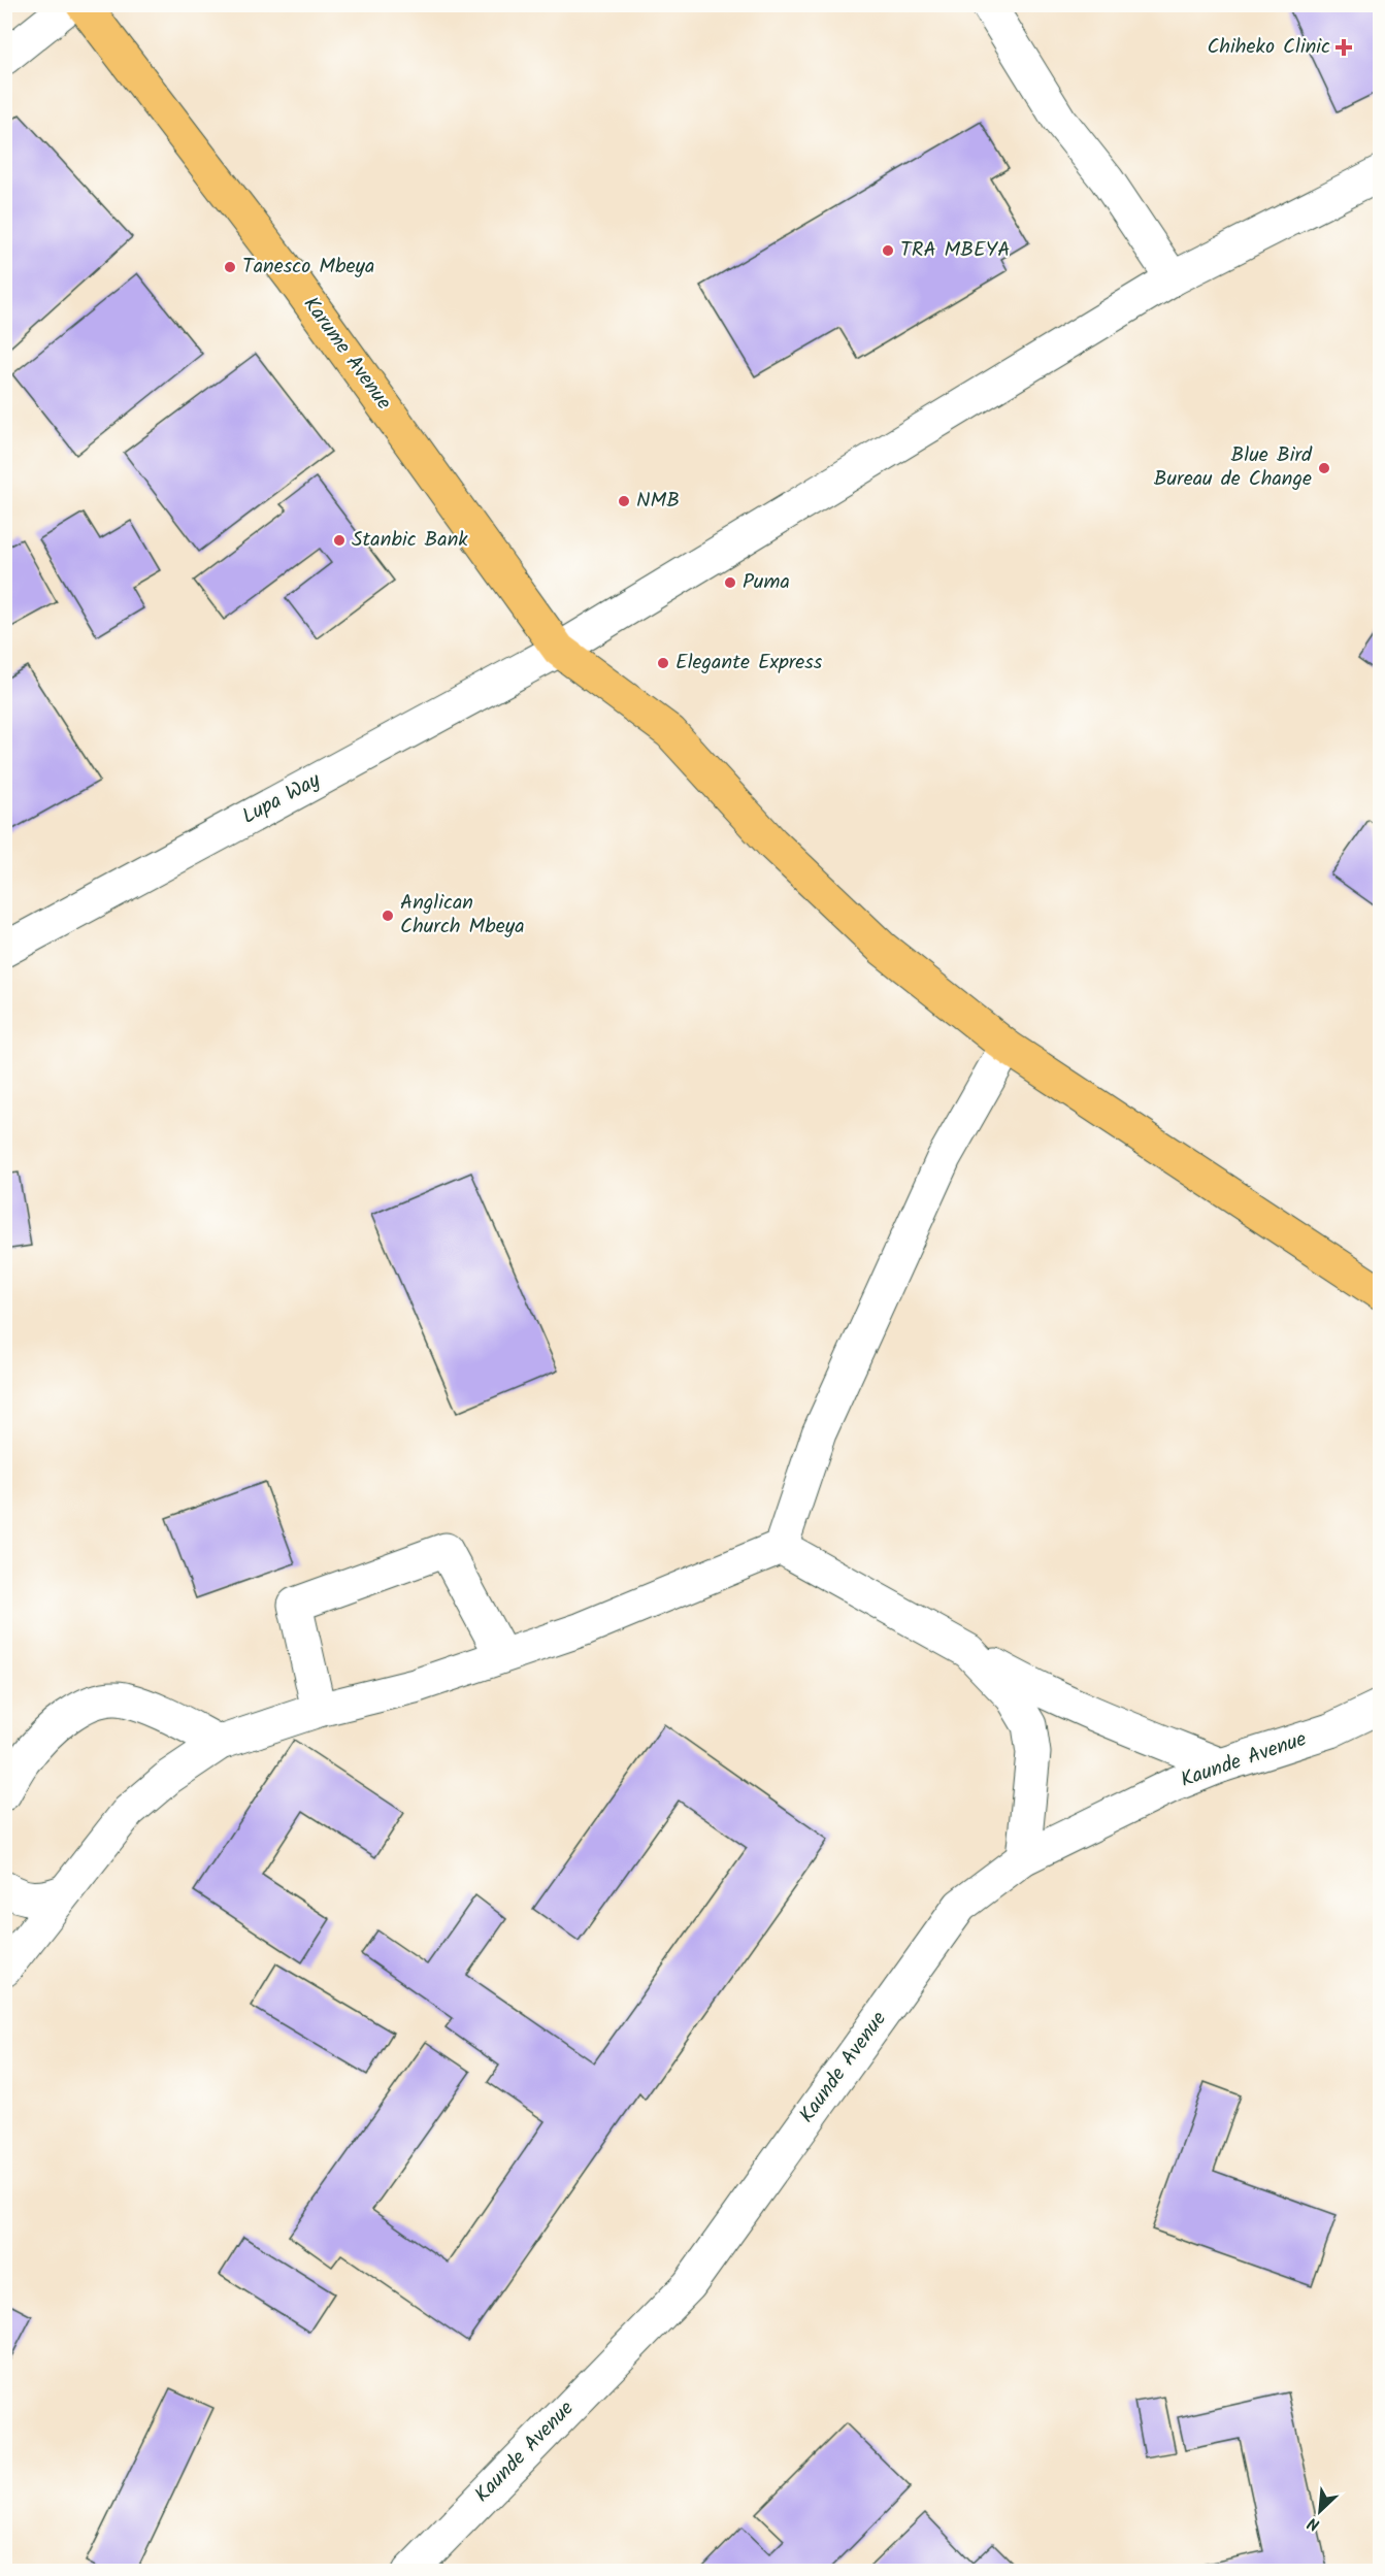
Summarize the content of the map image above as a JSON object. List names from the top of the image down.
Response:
{
  "streets": {
    "main road": ["Karume Avenue"],
    "street": ["Lupa Way", "Kaunde Avenue"]
  },
  "crossings": [
    ["Karume Avenue", "Lupa Way"]
  ],
  "places": {
    "health": ["Chiheko Clinic"],
    "other": [
      "TRA MBEYA",
      "Tanesco Mbeya",
      "Blue Bird Bureau de Change",
      "NMB",
      "Stanbic Bank",
      "Puma",
      "Elegante Express",
      "Anglican Church Mbeya"
    ]
  },
  "north": "bottom left"
}
